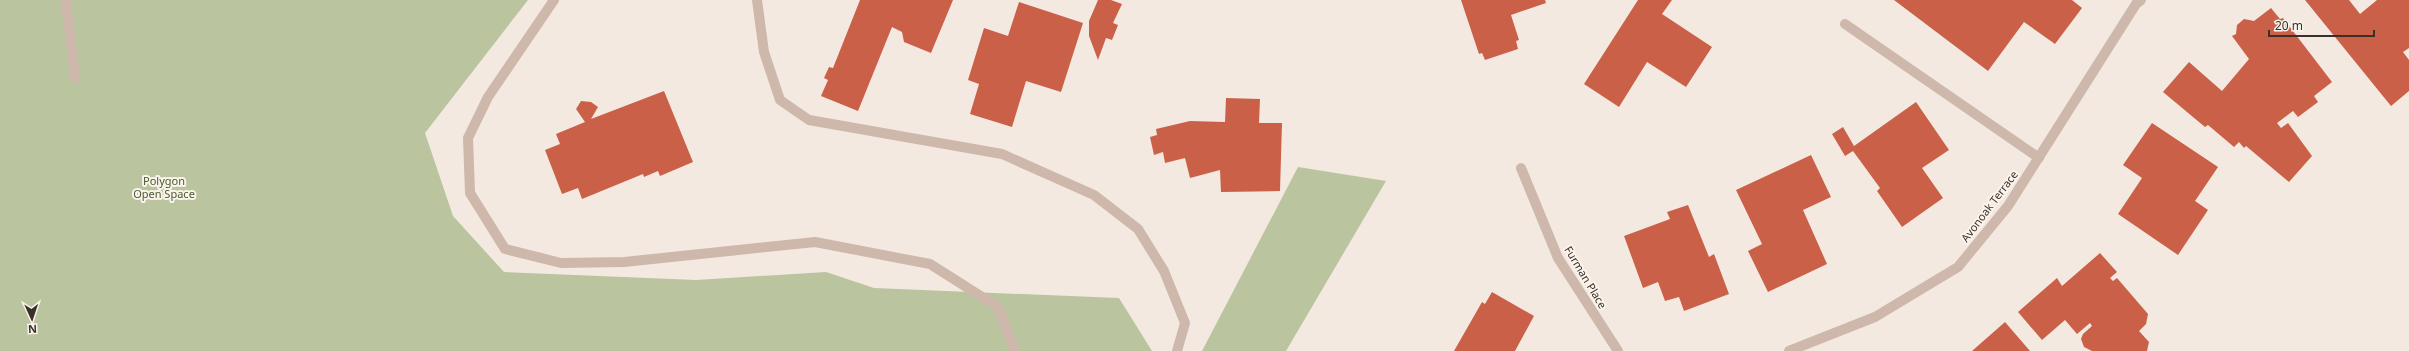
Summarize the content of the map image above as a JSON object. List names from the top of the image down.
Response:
{
  "streets": {
    "street": ["Avonoak Terrace", "Furman Place"]
  },
  "parks": ["Polygon Open Space"],
  "scale_bar": "20 m",
  "north": "bottom"
}
